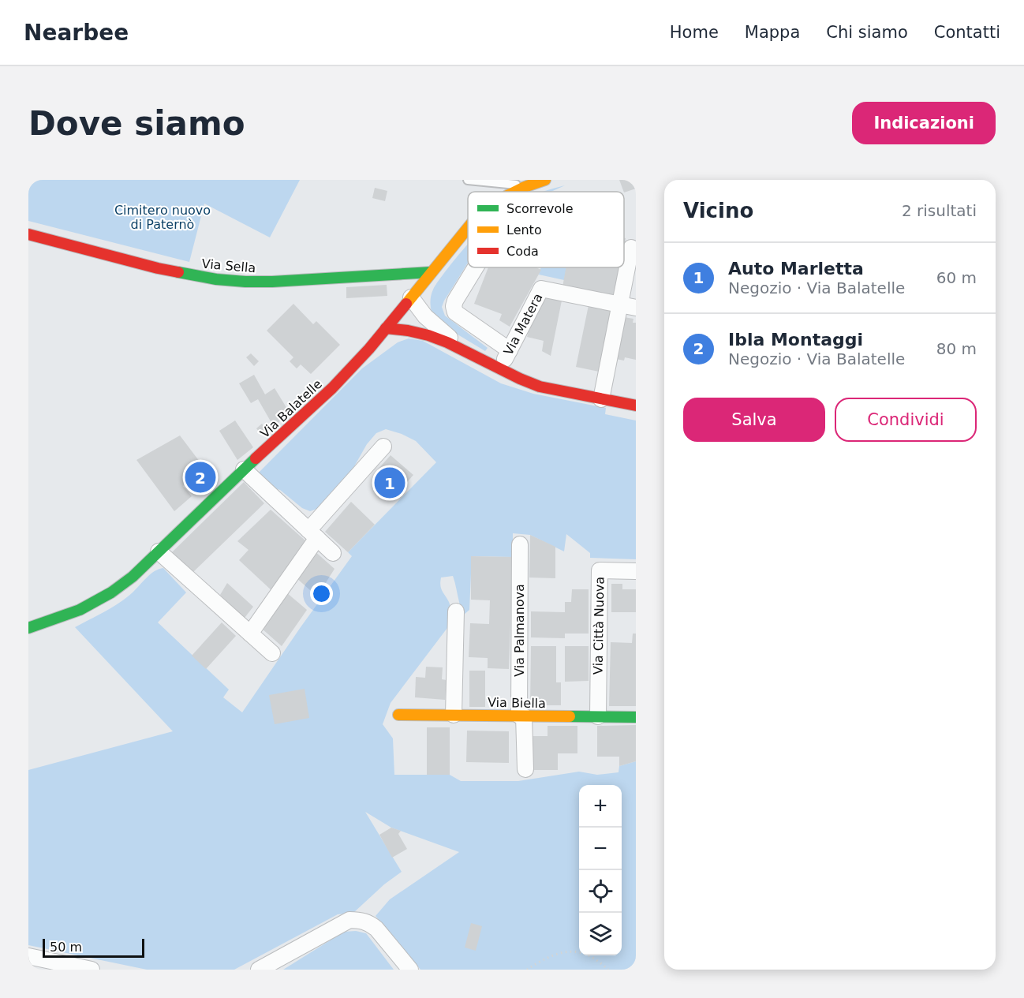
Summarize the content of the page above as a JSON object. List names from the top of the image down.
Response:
{
  "streets": {
    "street": [
      "Via Sella",
      "Via Matera",
      "Via Balatelle",
      "Via Città Nuova",
      "Via Palmanova",
      "Via Biella"
    ]
  },
  "crossings": [
    ["Via Sella", "Via Balatelle"],
    ["Via Città Nuova", "Via Biella"],
    ["Via Palmanova", "Via Biella"]
  ],
  "parks": ["Cimitero nuovo di Paternò"],
  "legend": ["Scorrevole", "Lento", "Coda"],
  "scale_bar": "50 m",
  "page": {
    "header": "Nearbee",
    "nav": [
      "Home",
      "Mappa",
      "Chi siamo",
      "Contatti"
    ],
    "buttons": [
      "Indicazioni",
      ["Salva", "Condividi"]
    ],
    "title": "Dove siamo",
    "heading": ["Vicino", "2 risultati"],
    "list": [
      {
        "mark": "1",
        "name": "Auto Marletta",
        "note": "Negozio · Via Balatelle",
        "value": "60 m"
      },
      {
        "mark": "2",
        "name": "Ibla Montaggi",
        "note": "Negozio · Via Balatelle",
        "value": "80 m"
      }
    ],
    "pins": ["2", "1"],
    "map_buttons": ["+", "−"],
    "scale": "50 m"
  }
}
